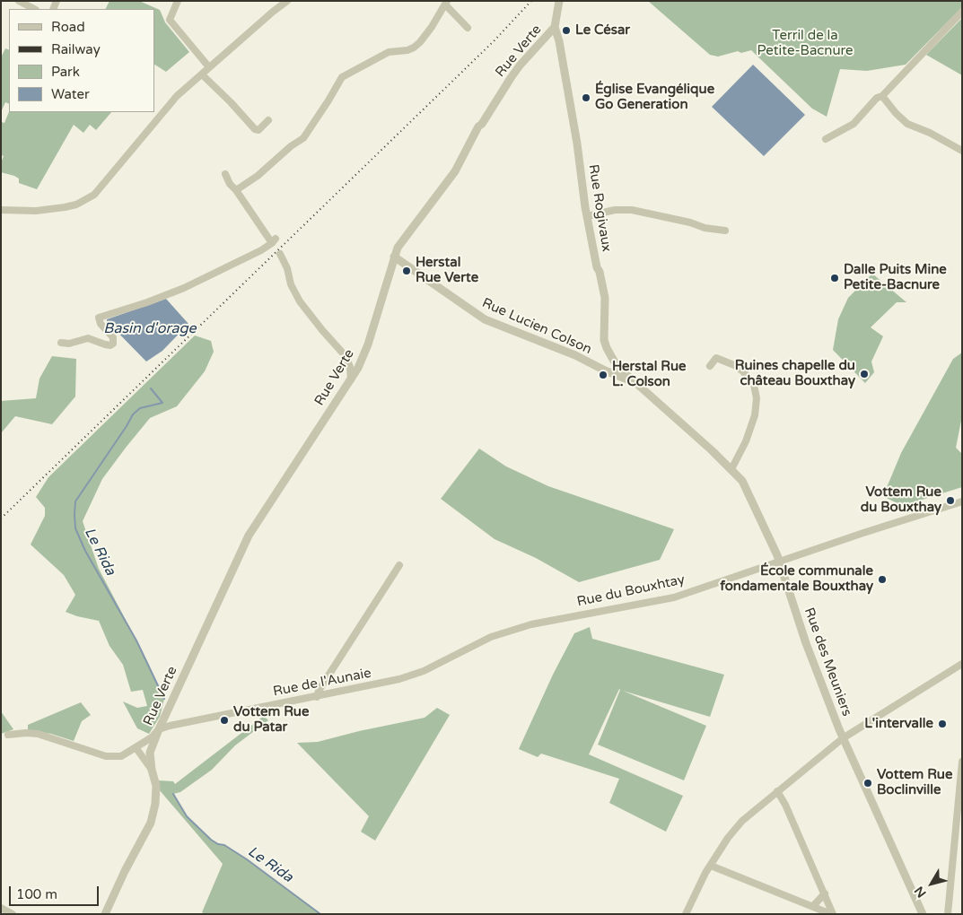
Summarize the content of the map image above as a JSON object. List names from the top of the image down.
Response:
{
  "streets": {
    "street": [
      "Rue Verte",
      "Rue Rogivaux",
      "Rue Lucien Colson",
      "Rue du Bouxhtay",
      "Rue des Meuniers",
      "Rue de l'Aunaie"
    ]
  },
  "crossings": [
    ["Rue Verte", "Rue Rogivaux"],
    ["Rue Verte", "Rue Lucien Colson"],
    ["Rue Verte", "Rue de l'Aunaie"],
    ["Rue Rogivaux", "Rue des Meuniers"],
    ["Rue du Bouxhtay", "Rue des Meuniers"],
    ["Rue du Bouxhtay", "Rue de l'Aunaie"]
  ],
  "water": ["Basin d'orage", "Le Rida"],
  "parks": ["Terril de la Petite-Bacnure"],
  "places": [
    "Le César",
    "Église Evangélique Go Generation",
    "Herstal Rue Verte",
    "Dalle Puits Mine Petite-Bacnure",
    "Ruines chapelle du château Bouxthay",
    "Herstal Rue L. Colson",
    "Vottem Rue du Bouxthay",
    "École communale fondamentale Bouxthay",
    "Vottem Rue du Patar",
    "L'intervalle",
    "Vottem Rue Boclinville"
  ],
  "legend": [
    "Road",
    "Railway",
    "Park",
    "Water"
  ],
  "scale_bar": "100 m",
  "north": "bottom left"
}
